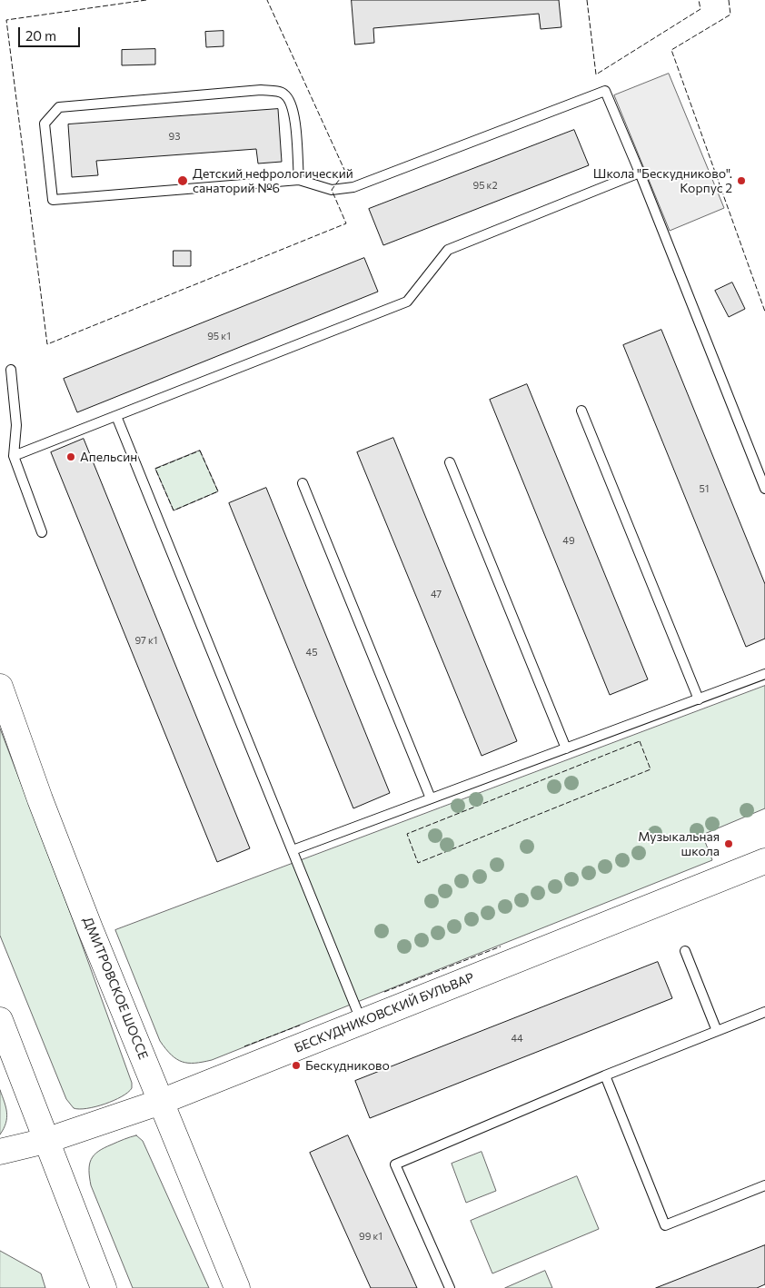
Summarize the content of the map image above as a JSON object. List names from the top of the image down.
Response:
{
  "streets": {
    "main road": ["ДМИТРОВСКОЕ ШОССЕ", "БЕСКУДНИКОВСКИЙ БУЛЬВАР"]
  },
  "crossings": [
    ["ДМИТРОВСКОЕ ШОССЕ", "БЕСКУДНИКОВСКИЙ БУЛЬВАР"]
  ],
  "places": [
    "Детский нефрологический санаторий №6",
    "Школа \"Бескудниково\". Корпус 2",
    "Апельсин",
    "Музыкальная школа",
    "Бескудниково"
  ],
  "house_numbers": [
    "93",
    "95 к2",
    "95 к1",
    "51",
    "49",
    "47",
    "97 к1",
    "45",
    "44",
    "99 к1"
  ],
  "scale_bar": "20 m"
}
